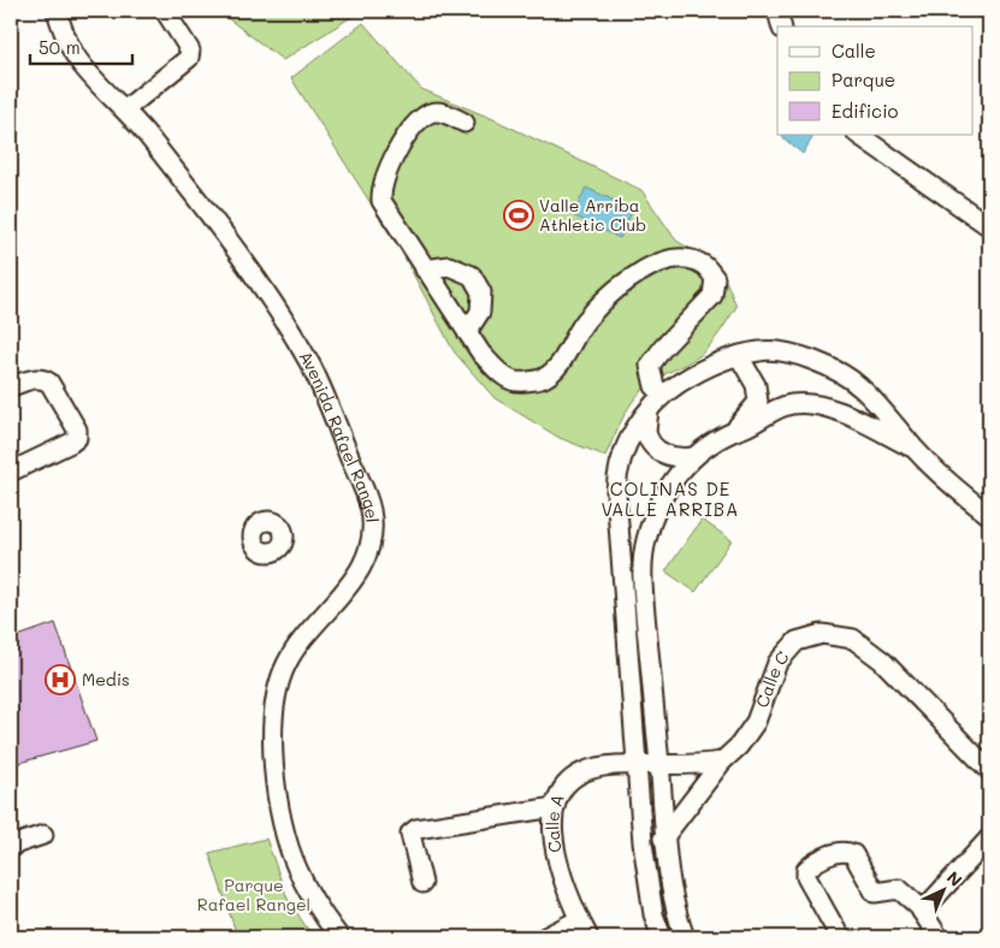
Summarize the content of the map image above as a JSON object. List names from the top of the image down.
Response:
{
  "streets": {
    "street": ["Avenida Rafael Rangel", "Calle C", "Calle A"]
  },
  "districts": ["COLINAS DE VALLE ARRIBA"],
  "parks": ["Parque Rafael Rangel"],
  "places": {
    "sports": ["Valle Arriba Athletic Club"],
    "hospital": ["Medis"]
  },
  "legend": ["Calle", "Parque", "Edificio"],
  "scale_bar": "50 m",
  "north": "top right"
}
